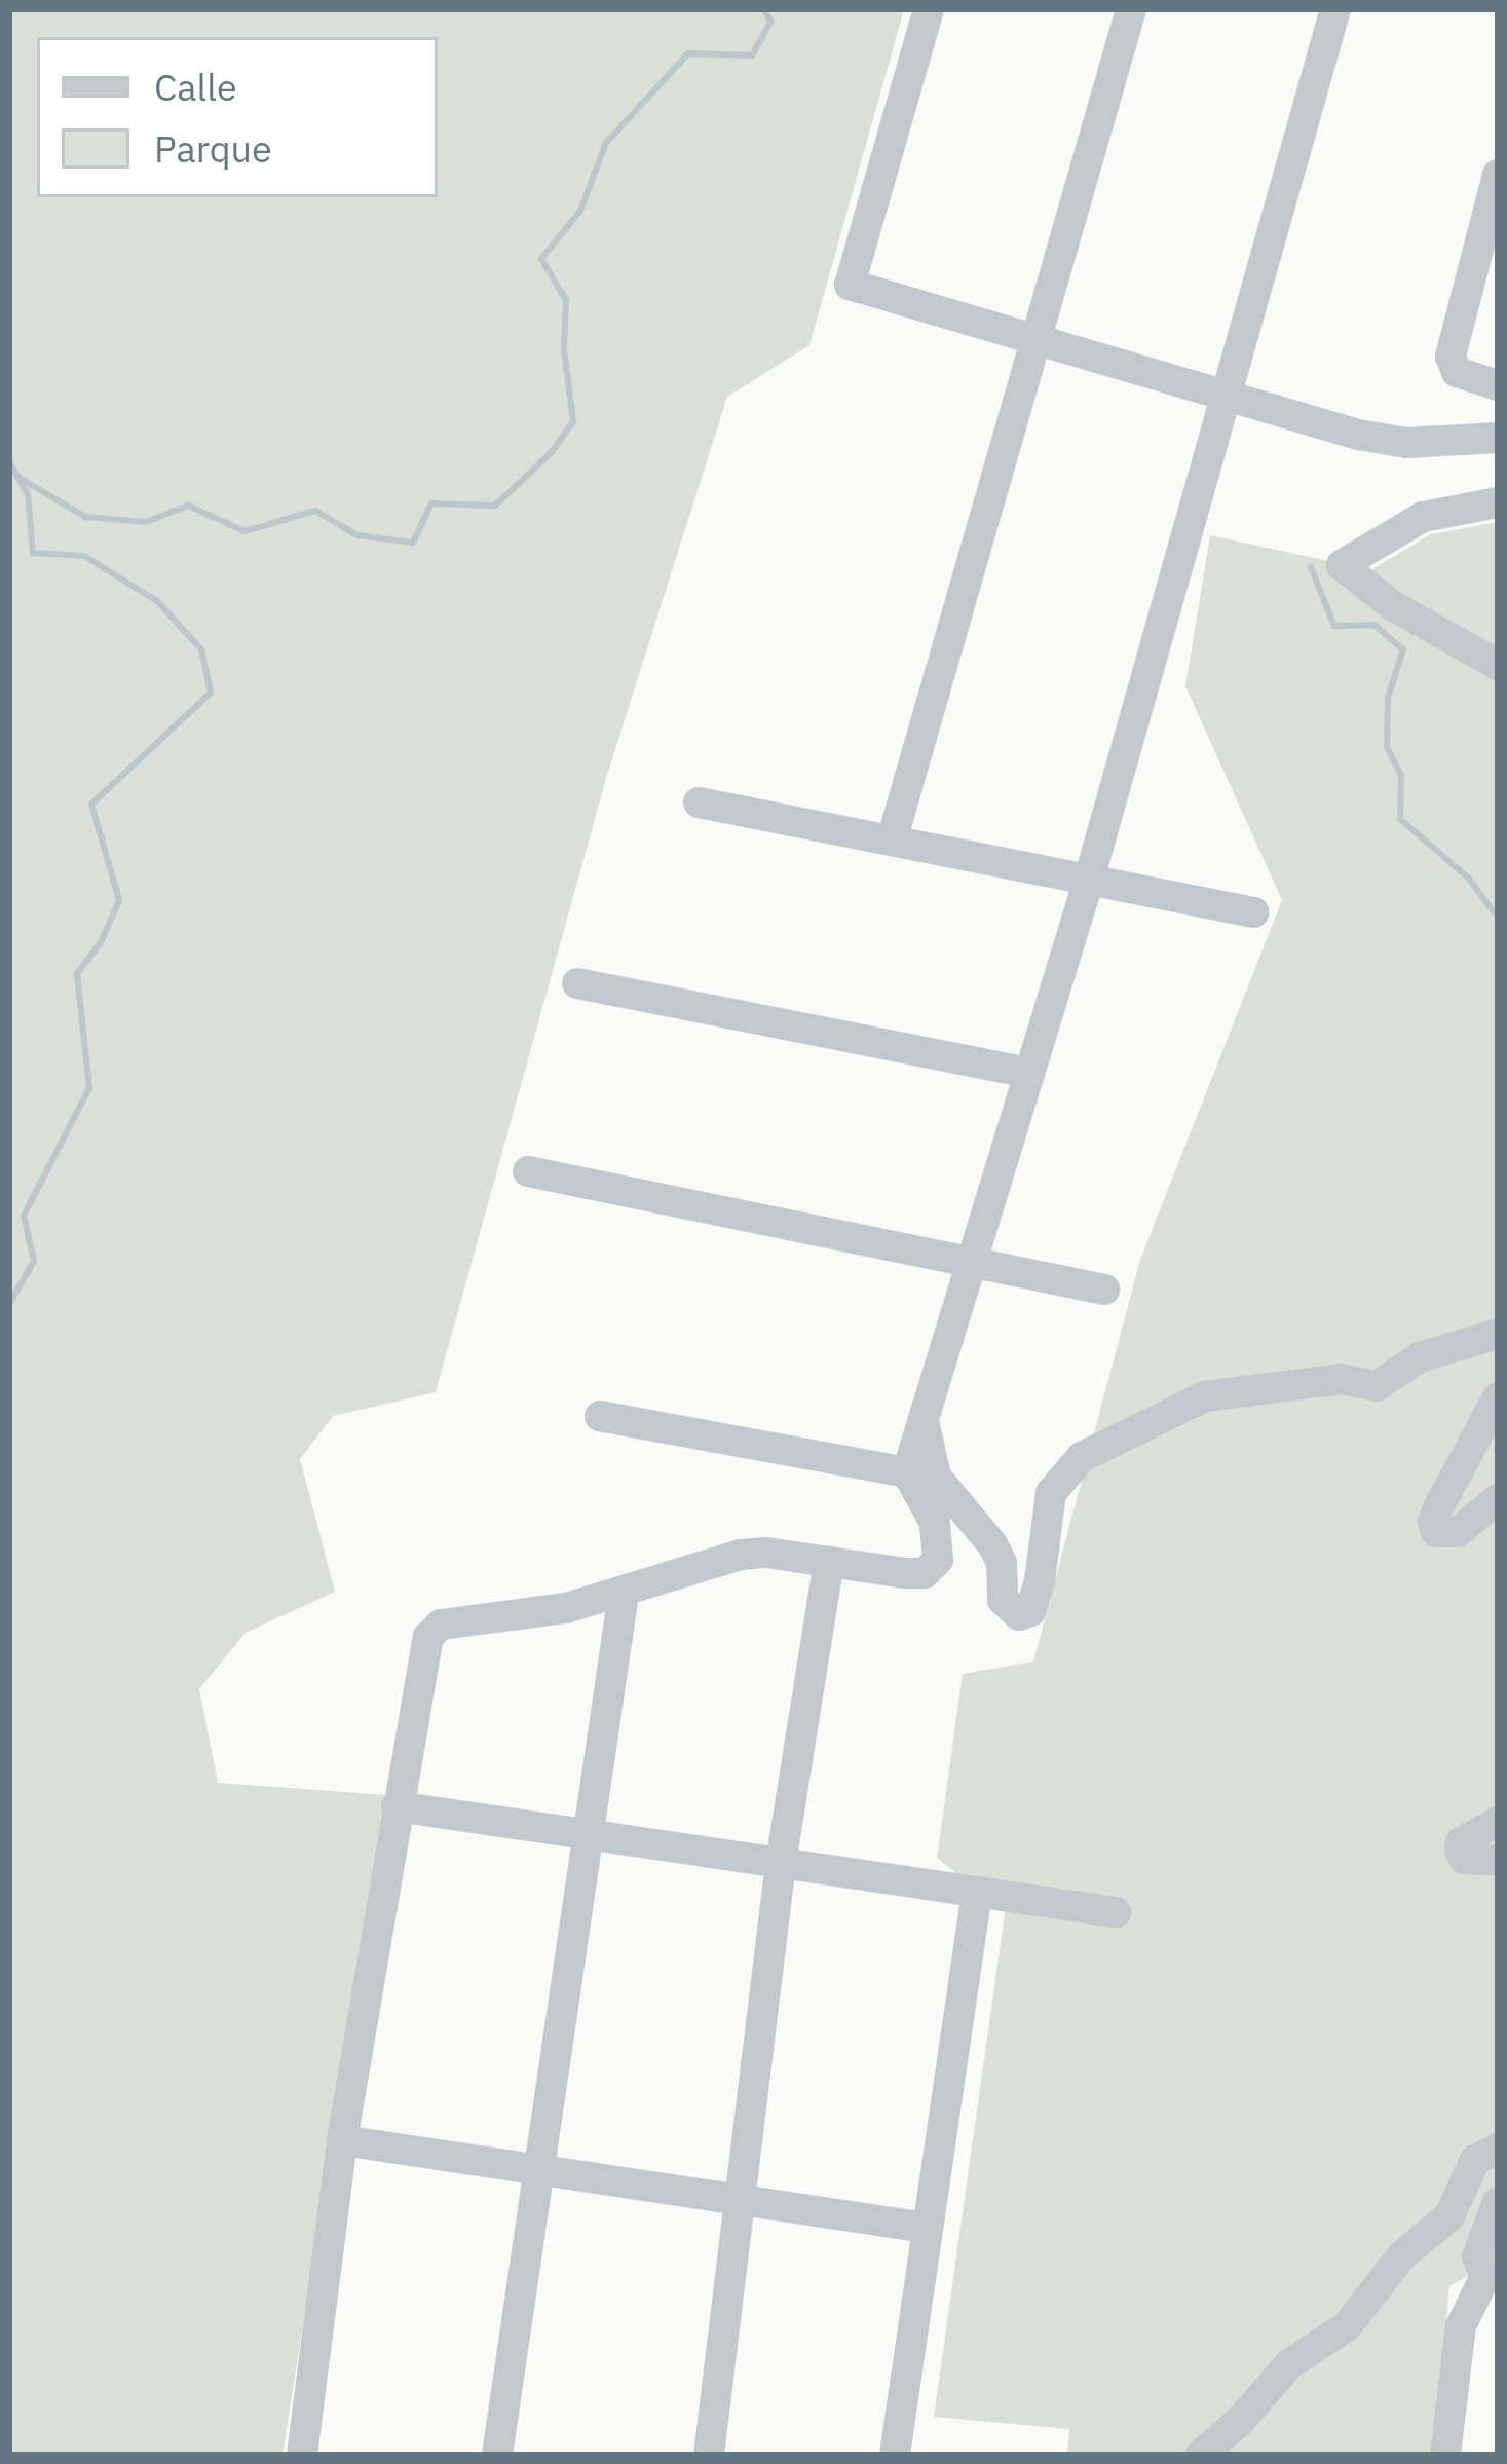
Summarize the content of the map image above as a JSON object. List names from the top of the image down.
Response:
{
  "legend": ["Calle", "Parque"]
}
